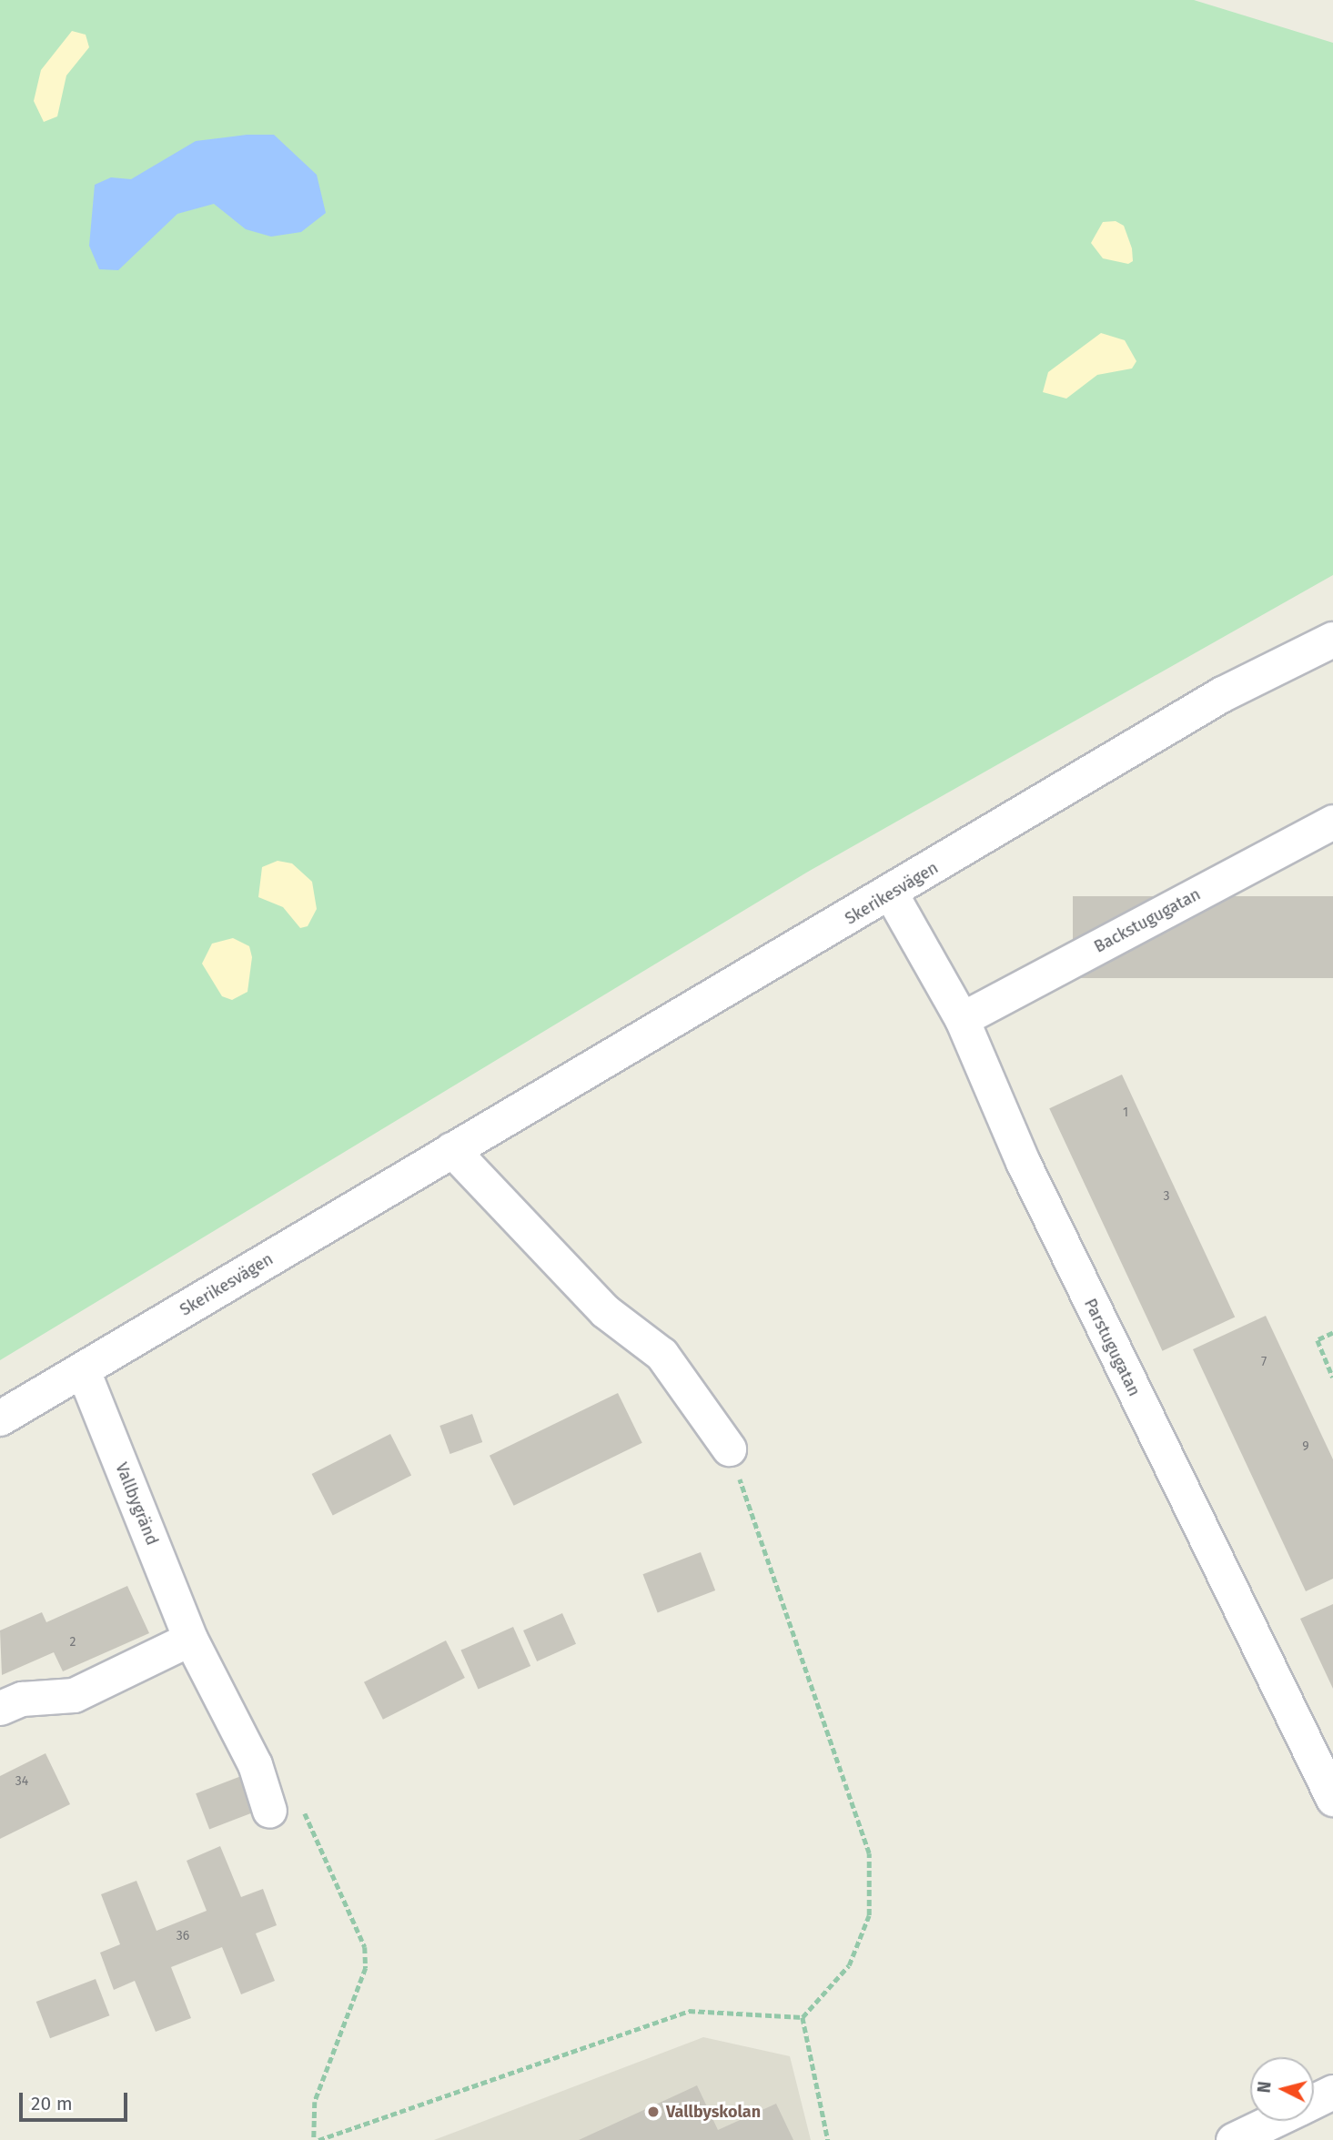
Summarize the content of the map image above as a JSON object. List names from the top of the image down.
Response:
{
  "streets": {
    "street": [
      "Skerikesvägen",
      "Backstugugatan",
      "Parstugugatan",
      "Vallbygränd"
    ]
  },
  "crossings": [
    ["Skerikesvägen", "Parstugugatan"],
    ["Skerikesvägen", "Vallbygränd"],
    ["Backstugugatan", "Parstugugatan"]
  ],
  "places": ["Vallbyskolan"],
  "house_numbers": [
    "1",
    "3",
    "7",
    "9",
    "2",
    "34",
    "36"
  ],
  "scale_bar": "20 m",
  "north": "left"
}
